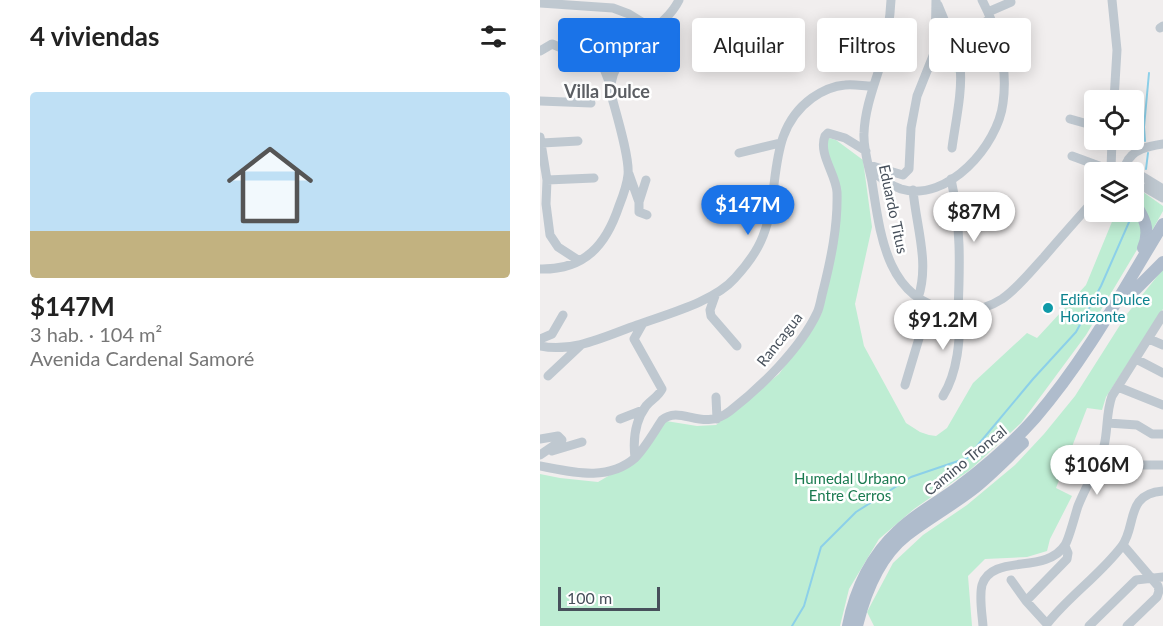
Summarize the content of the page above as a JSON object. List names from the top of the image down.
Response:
{
  "streets": {
    "main road": ["Camino Troncal"],
    "street": ["Eduardo Titus", "Rancagua"]
  },
  "crossings": [
    ["Eduardo Titus", "Rancagua"]
  ],
  "districts": ["Villa Dulce"],
  "parks": ["Humedal Urbano Entre Cerros"],
  "places": ["Edificio Dulce Horizonte"],
  "scale_bar": "100 m",
  "page": {
    "heading": "4 viviendas",
    "chip": [
      "Comprar",
      "Alquilar",
      "Filtros",
      "Nuevo"
    ],
    "list": [
      {
        "name": "$147M",
        "note": "3 hab. · 104 m² · Avenida Cardenal Samoré"
      }
    ],
    "price": [
      "$147M",
      "$87M",
      "$91.2M",
      "$106M"
    ],
    "scale": "100 m"
  }
}
